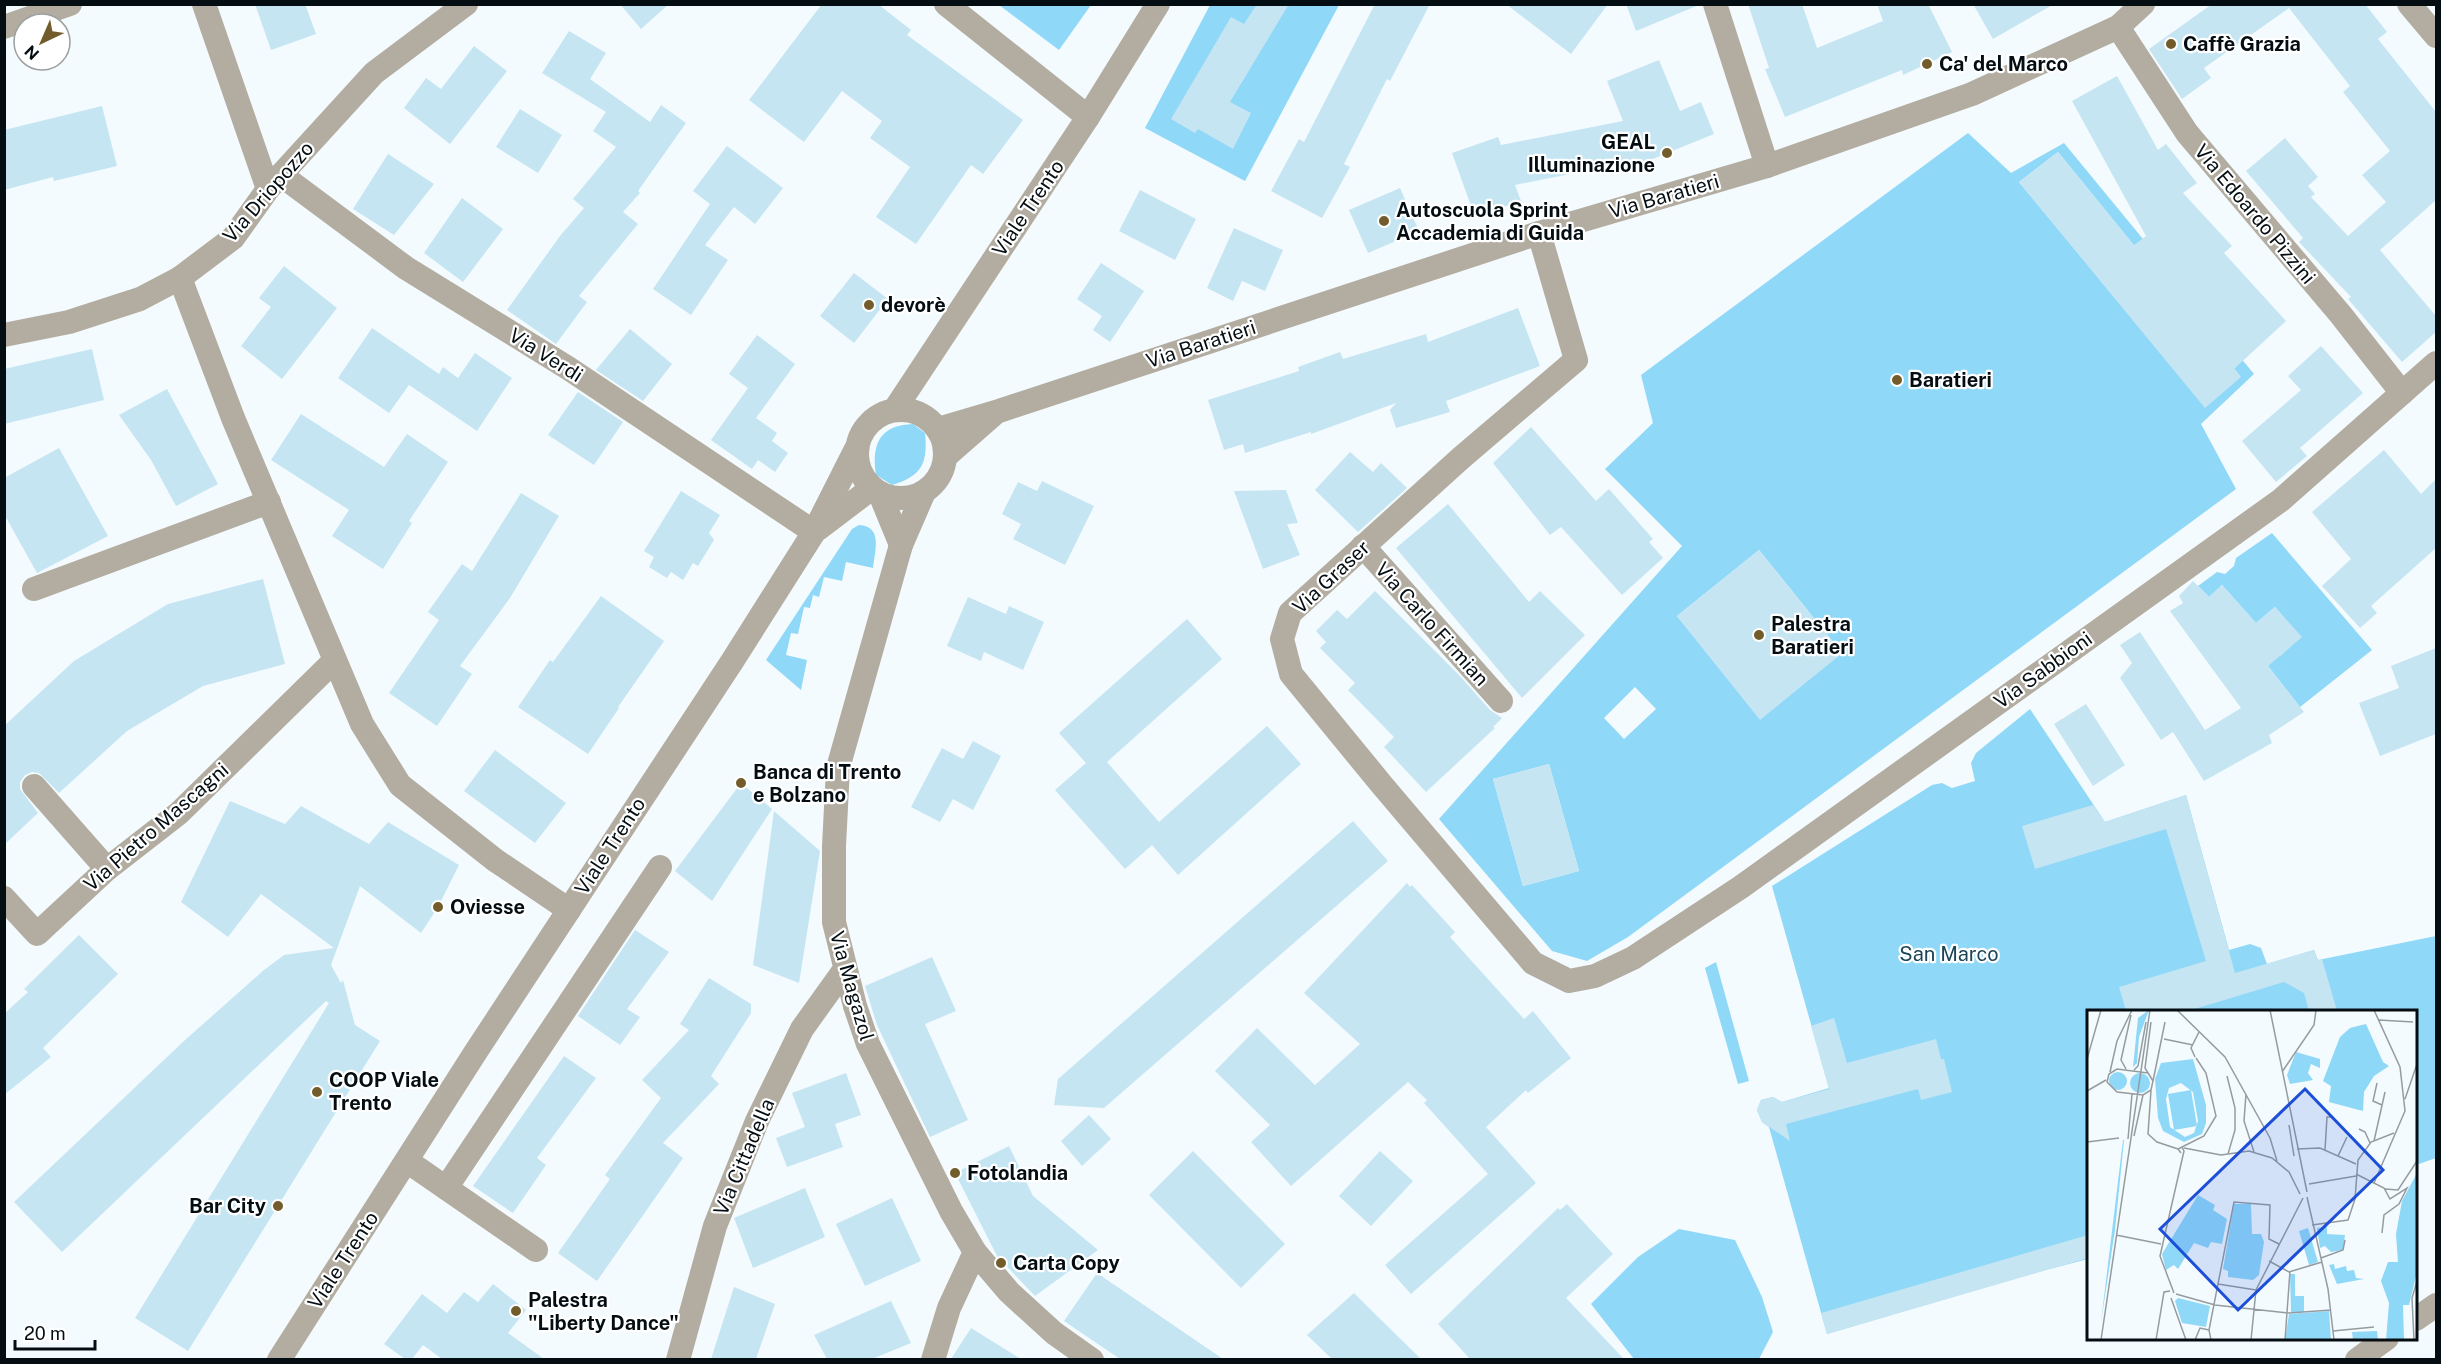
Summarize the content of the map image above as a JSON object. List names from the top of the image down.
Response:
{
  "streets": {
    "street": [
      "Via Driopozzo",
      "Via Baratieri",
      "Viale Trento",
      "Via Edoardo Pizzini",
      "Via Verdi",
      "Via Graser",
      "Via Carlo Firmian",
      "Via Sabbioni",
      "Via Pietro Mascagni",
      "Via Magazol",
      "Via Cittadella"
    ]
  },
  "crossings": [
    ["Via Driopozzo", "Via Verdi"],
    ["Via Baratieri", "Viale Trento"],
    ["Via Baratieri", "Via Edoardo Pizzini"],
    ["Via Baratieri", "Via Graser"],
    ["Via Baratieri", "Via Magazol"],
    ["Viale Trento", "Via Verdi"],
    ["Viale Trento", "Via Magazol"],
    ["Via Edoardo Pizzini", "Via Sabbioni"],
    ["Via Graser", "Via Carlo Firmian"],
    ["Via Graser", "Via Sabbioni"],
    ["Via Magazol", "Via Cittadella"]
  ],
  "parks": ["San Marco"],
  "places": [
    "Caffè Grazia",
    "Ca' del Marco",
    "GEAL Illuminazione",
    "Autoscuola Sprint Accademia di Guida",
    "devorè",
    "Baratieri",
    "Palestra Baratieri",
    "Banca di Trento e Bolzano",
    "Oviesse",
    "COOP Viale Trento",
    "Fotolandia",
    "Bar City",
    "Carta Copy",
    "Palestra \"Liberty Dance\""
  ],
  "scale_bar": "20 m",
  "north": "bottom left"
}
